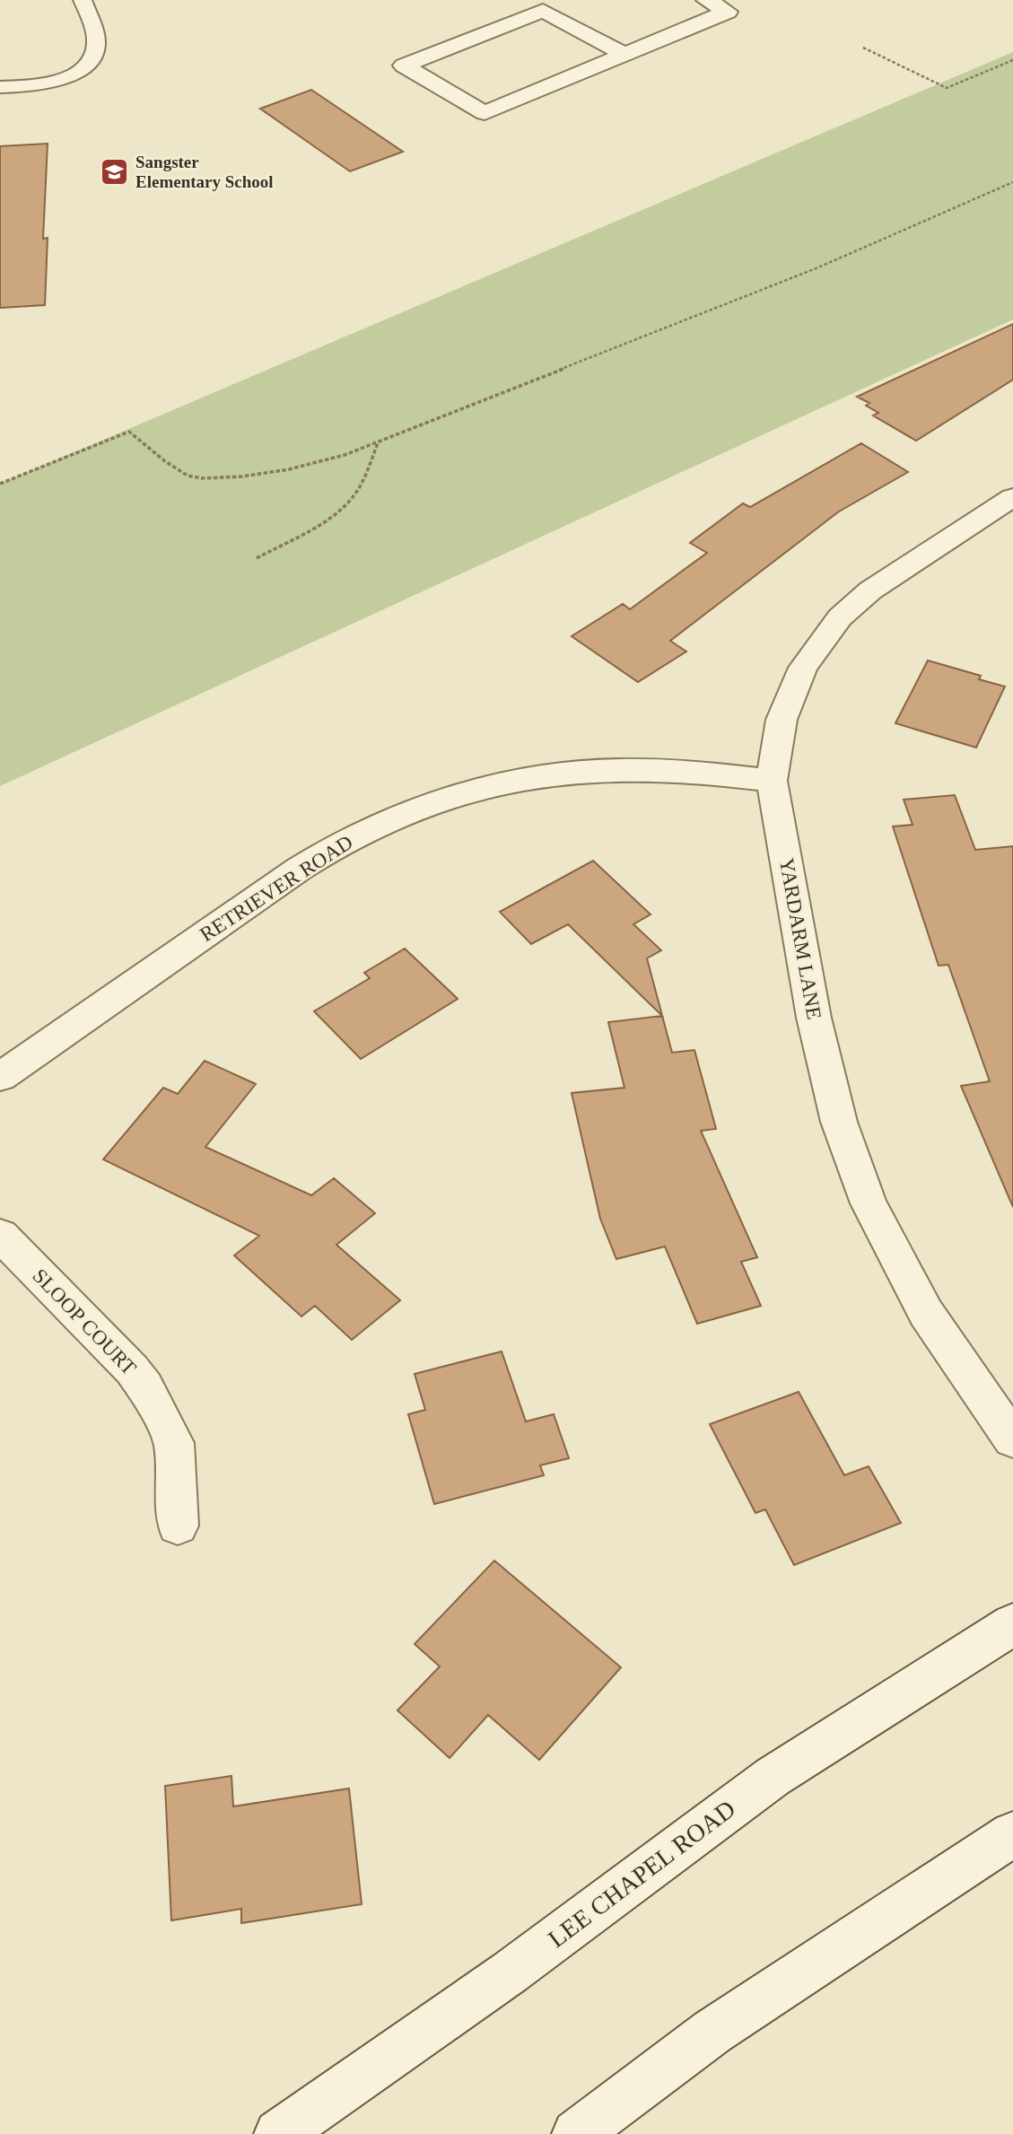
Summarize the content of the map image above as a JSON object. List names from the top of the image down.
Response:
{
  "streets": {
    "street": [
      "RETRIEVER ROAD",
      "YARDARM LANE",
      "SLOOP COURT",
      "LEE CHAPEL ROAD"
    ]
  },
  "crossings": [
    ["RETRIEVER ROAD", "YARDARM LANE"]
  ],
  "places": {
    "school or university": ["Sangster Elementary School"]
  }
}
